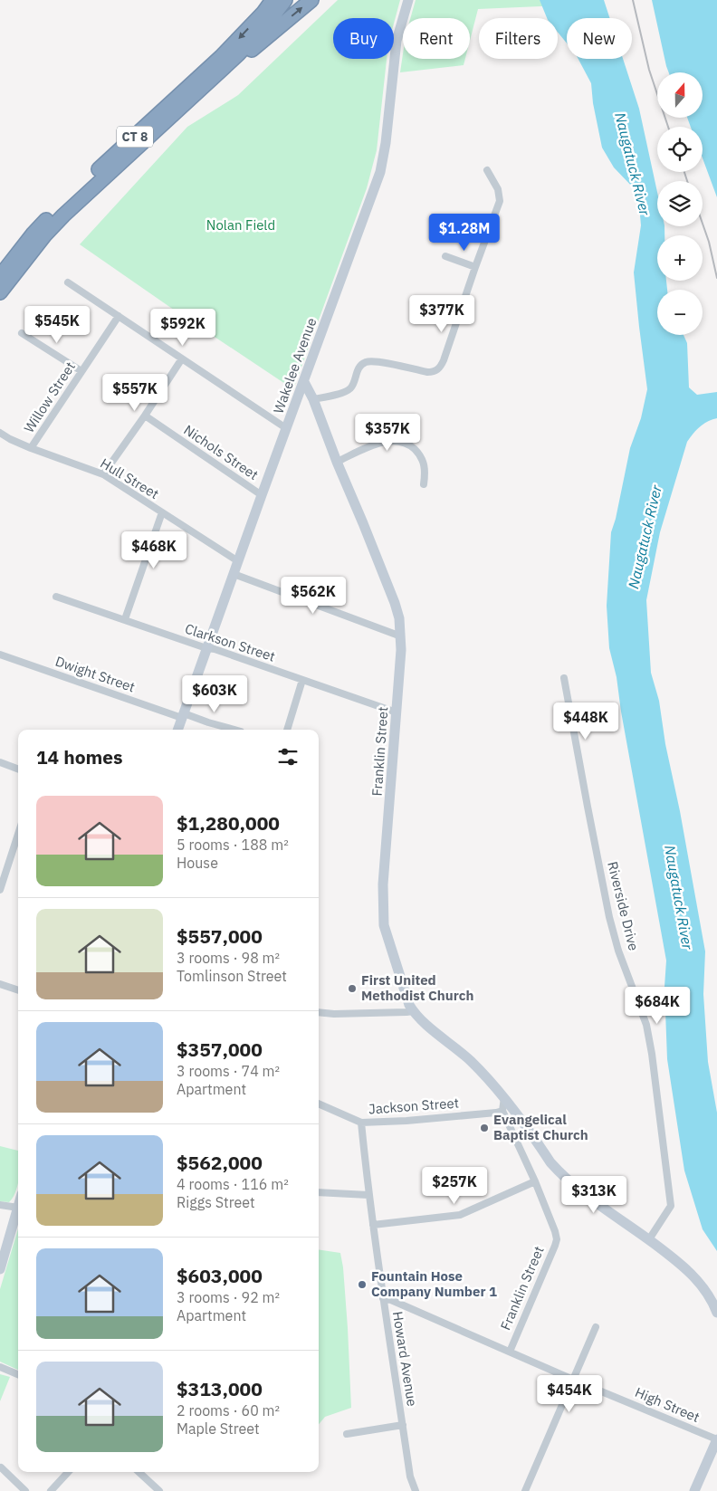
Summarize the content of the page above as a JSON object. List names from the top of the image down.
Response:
{
  "streets": {
    "highway": ["CT 8"],
    "main road": ["Wakelee Avenue", "Franklin Street"],
    "street": [
      "Willow Street",
      "Nichols Street",
      "Hull Street",
      "Clarkson Street",
      "Dwight Street",
      "Riverside Drive",
      "Jackson Street",
      "Howard Avenue",
      "High Street"
    ]
  },
  "crossings": [
    ["Wakelee Avenue", "Nichols Street"],
    ["Wakelee Avenue", "Hull Street"],
    ["Wakelee Avenue", "Clarkson Street"],
    ["Wakelee Avenue", "Dwight Street"],
    ["Wakelee Avenue", "Franklin Street"],
    ["Willow Street", "Hull Street"],
    ["Clarkson Street", "Franklin Street"],
    ["Franklin Street", "Riverside Drive"],
    ["Franklin Street", "Jackson Street"],
    ["Franklin Street", "High Street"],
    ["Jackson Street", "Howard Avenue"],
    ["Howard Avenue", "High Street"]
  ],
  "water": ["Naugatuck River"],
  "parks": ["Nolan Field"],
  "places": ["First United Methodist Church", "Evangelical Baptist Church", "Fountain Hose Company Number 1"],
  "north": "top",
  "page": {
    "chip": [
      "Buy",
      "Rent",
      "Filters",
      "New"
    ],
    "map_buttons": ["+", "−"],
    "price": [
      "$1.28M",
      "$377K",
      "$545K",
      "$592K",
      "$557K",
      "$357K",
      "$468K",
      "$562K",
      "$603K",
      "$448K",
      "$684K",
      "$257K",
      "$313K",
      "$454K"
    ],
    "heading": "14 homes",
    "list": [
      {
        "name": "$1,280,000",
        "note": "5 rooms · 188 m² · House"
      },
      {
        "name": "$557,000",
        "note": "3 rooms · 98 m² · Tomlinson Street"
      },
      {
        "name": "$357,000",
        "note": "3 rooms · 74 m² · Apartment"
      },
      {
        "name": "$562,000",
        "note": "4 rooms · 116 m² · Riggs Street"
      },
      {
        "name": "$603,000",
        "note": "3 rooms · 92 m² · Apartment"
      },
      {
        "name": "$313,000",
        "note": "2 rooms · 60 m² · Maple Street"
      }
    ]
  }
}
